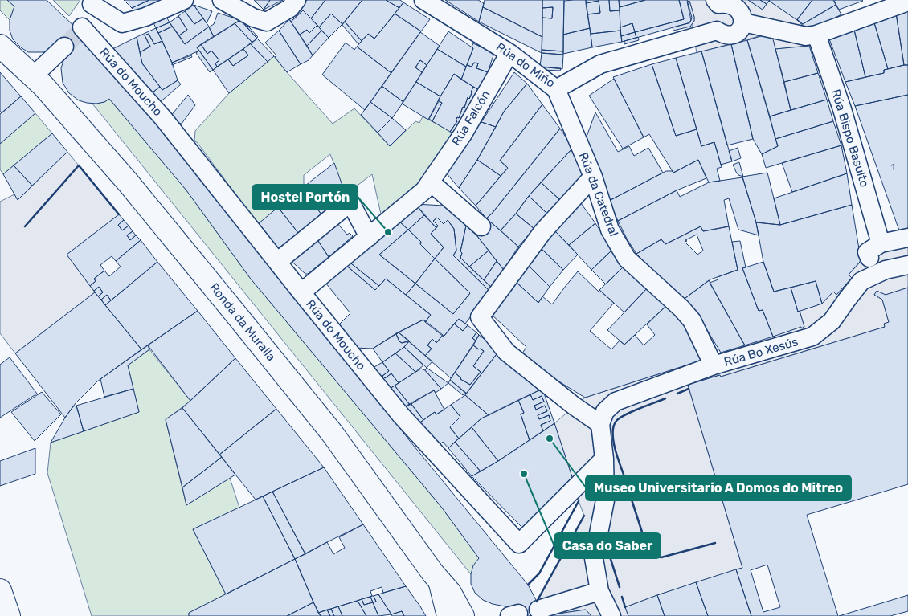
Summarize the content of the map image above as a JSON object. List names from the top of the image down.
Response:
{
  "streets": {
    "street": [
      "Rúa do Miño",
      "Rúa do Moucho",
      "Rúa Falcón",
      "Rúa Bispo Basulto",
      "Rúa da Catedral",
      "Ronda da Muralla",
      "Rúa Bo Xesús"
    ]
  },
  "crossings": [
    ["Rúa do Miño", "Rúa Falcón"],
    ["Rúa do Miño", "Rúa da Catedral"],
    ["Rúa do Moucho", "Rúa Falcón"],
    ["Rúa Bispo Basulto", "Rúa Bo Xesús"],
    ["Rúa da Catedral", "Rúa Bo Xesús"]
  ],
  "places": ["Hostel Portón", "Museo Universitario A Domos do Mitreo", "Casa do Saber"],
  "house_numbers": ["1"]
}
